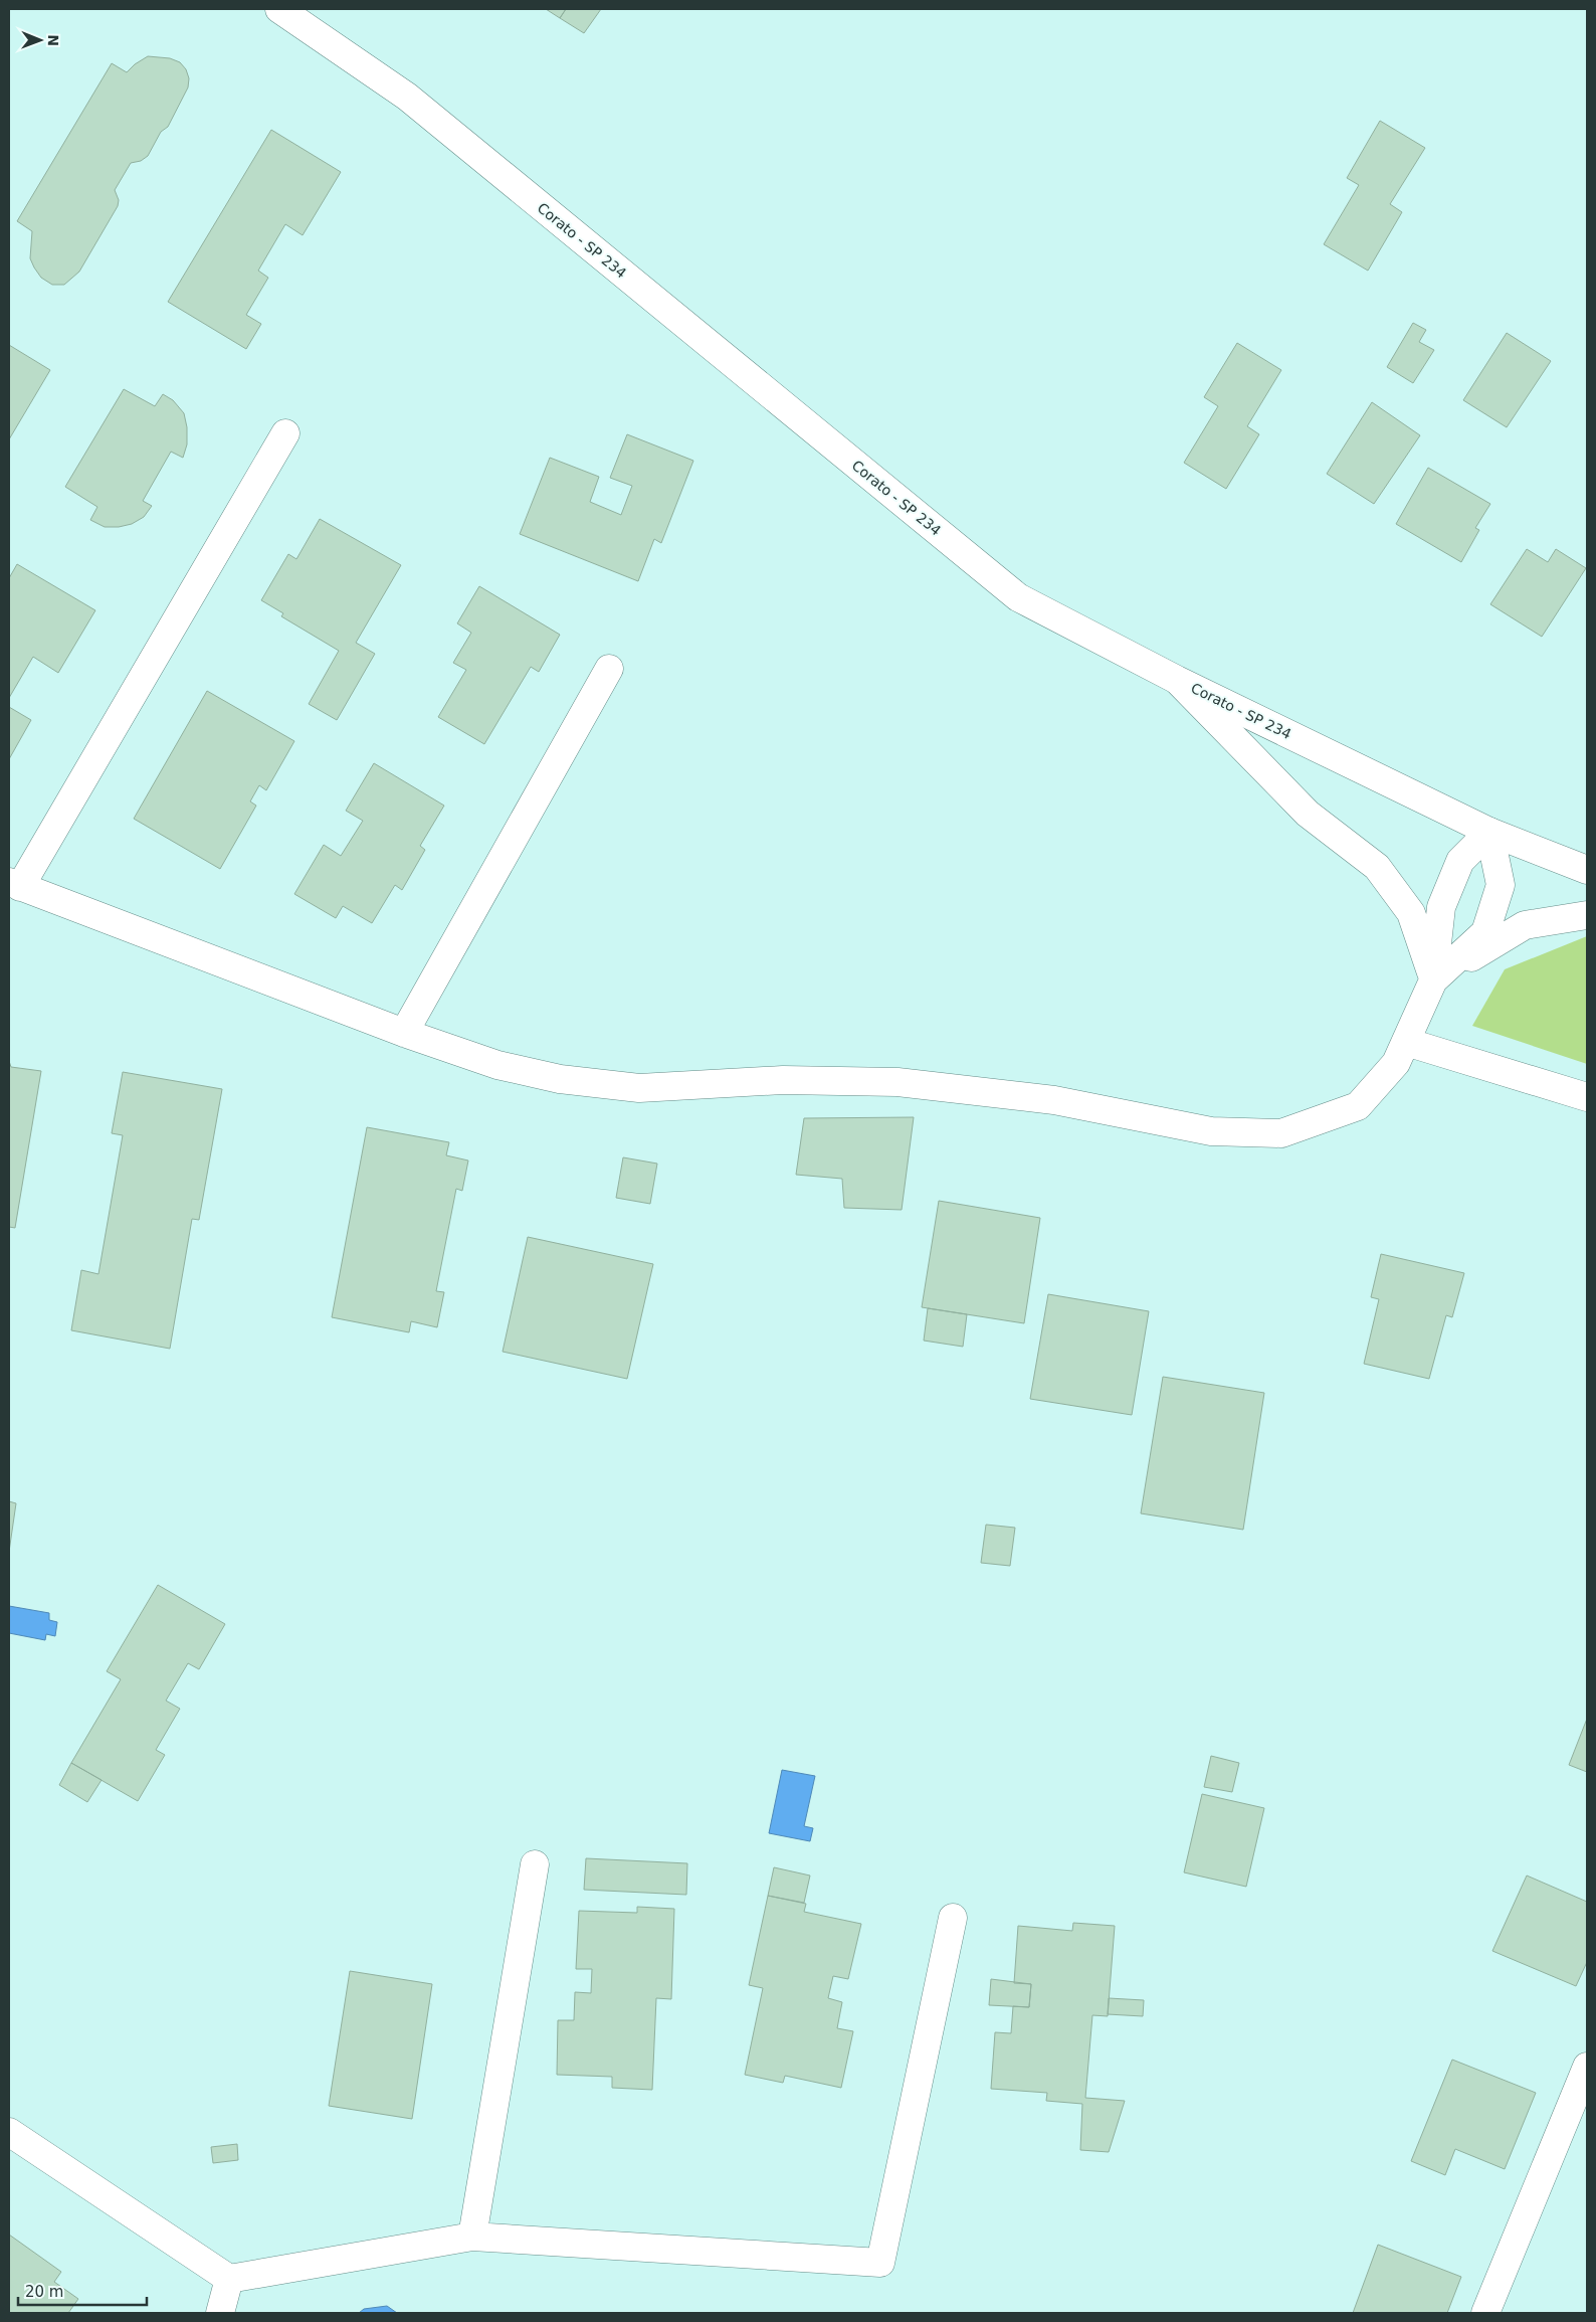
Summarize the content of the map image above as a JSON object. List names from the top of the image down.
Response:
{
  "streets": {
    "street": ["Corato - SP 234"]
  },
  "scale_bar": "20 m",
  "north": "right"
}
